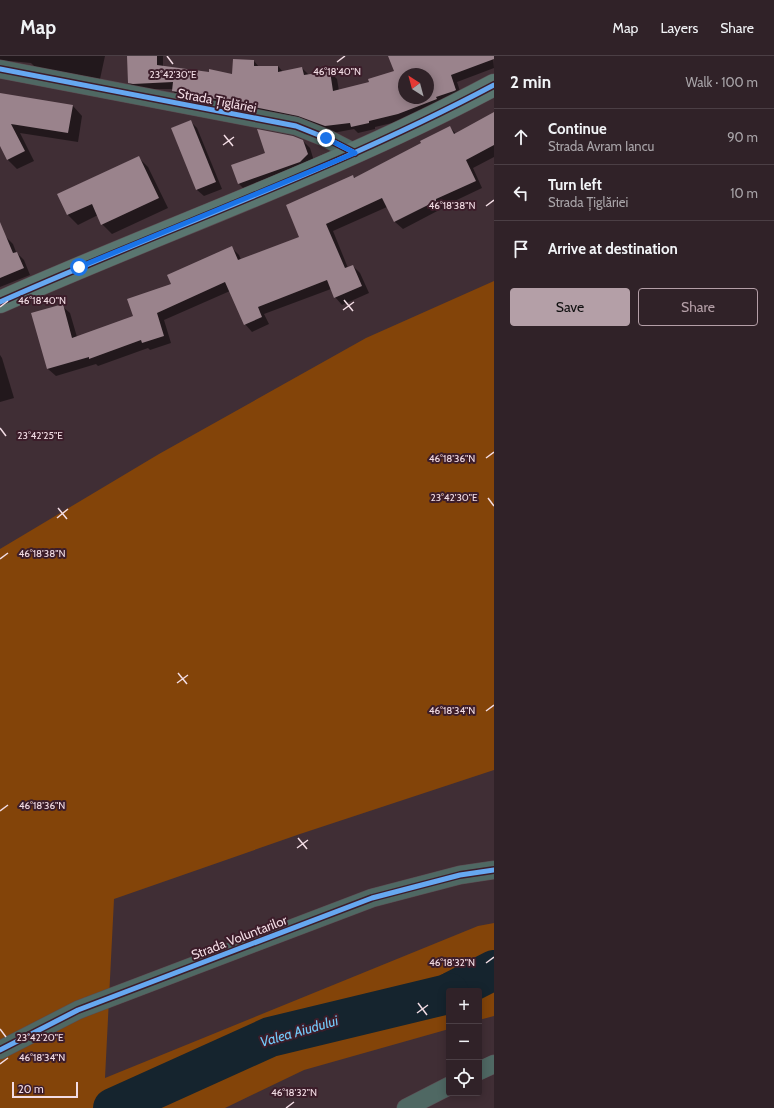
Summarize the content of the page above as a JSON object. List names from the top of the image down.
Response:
{
  "streets": {
    "street": ["Strada Țiglăriei", "Strada Voluntarilor"]
  },
  "water": ["Valea Aiudului"],
  "scale_bar": "20 m",
  "north": "top left",
  "page": {
    "header": "Map",
    "nav": ["Map", "Layers", "Share"],
    "heading": ["2 min", "Walk · 100 m"],
    "list": [
      ["Continue", "Strada Avram Iancu", "90 m"],
      ["Turn left", "Strada Țiglăriei", "10 m"],
      "Arrive at destination"
    ],
    "buttons": ["Save", "Share"],
    "map_buttons": ["+", "−"],
    "scale": "20 m"
  },
  "coordinates": [
    "46°18'40\"N",
    "23°42'30\"E",
    "46°18'38\"N",
    "23°42'25\"E",
    "46°18'36\"N",
    "46°18'34\"N",
    "46°18'32\"N",
    "23°42'20\"E"
  ]
}
